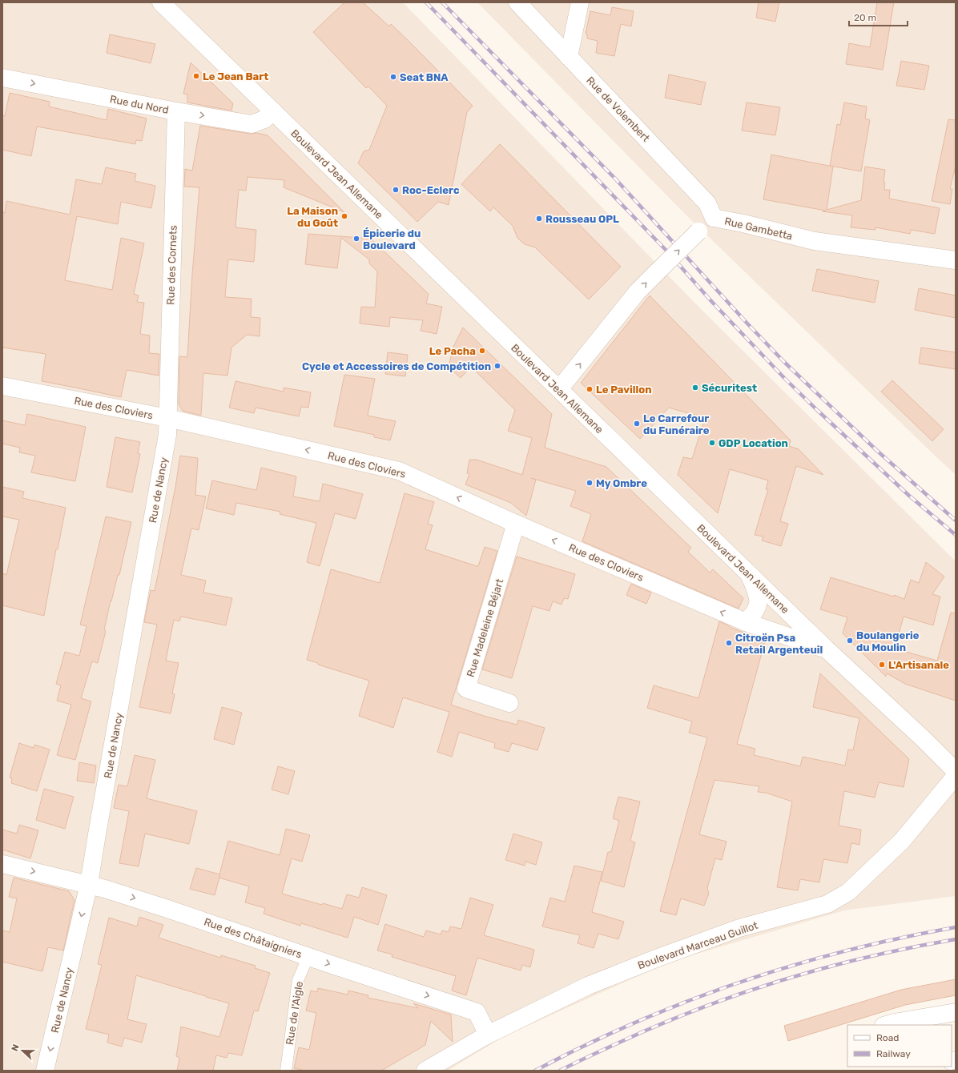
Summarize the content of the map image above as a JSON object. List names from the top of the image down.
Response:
{
  "streets": {
    "street": [
      "Rue du Nord",
      "Rue de Volembert",
      "Boulevard Jean Allemane",
      "Rue Gambetta",
      "Rue des Cornets",
      "Rue des Cloviers",
      "Rue de Nancy",
      "Rue Madeleine Béjart",
      "Rue des Châtaigniers",
      "Boulevard Marceau Guillot"
    ],
    "lane": ["Rue de l'Aigle"]
  },
  "crossings": [
    ["Rue du Nord", "Boulevard Jean Allemane"],
    ["Rue du Nord", "Rue des Cornets"],
    ["Rue de Volembert", "Rue Gambetta"],
    ["Boulevard Jean Allemane", "Rue Gambetta"],
    ["Boulevard Jean Allemane", "Rue des Cloviers"],
    ["Rue des Cornets", "Rue des Cloviers"],
    ["Rue des Cornets", "Rue de Nancy"],
    ["Rue des Cloviers", "Rue de Nancy"],
    ["Rue des Cloviers", "Rue Madeleine Béjart"],
    ["Rue de Nancy", "Rue des Châtaigniers"],
    ["Rue des Châtaigniers", "Boulevard Marceau Guillot"],
    ["Rue des Châtaigniers", "Rue de l'Aigle"]
  ],
  "one_way": [
    "Rue du Nord",
    "Rue Gambetta",
    "Rue des Cloviers",
    "Rue des Châtaigniers"
  ],
  "places": [
    "Le Jean Bart",
    "Seat BNA",
    "Roc-Eclerc",
    "La Maison du Goût",
    "Rousseau OPL",
    "Épicerie du Boulevard",
    "Le Pacha",
    "Cycle et Accessoires de Compétition",
    "Sécuritest",
    "Le Pavillon",
    "Le Carrefour du Funéraire",
    "GDP Location",
    "My Ombre",
    "Boulangerie du Moulin",
    "Citroën Psa Retail Argenteuil",
    "L'Artisanale"
  ],
  "legend": ["Road", "Railway"],
  "scale_bar": "20 m",
  "north": "left"
}
